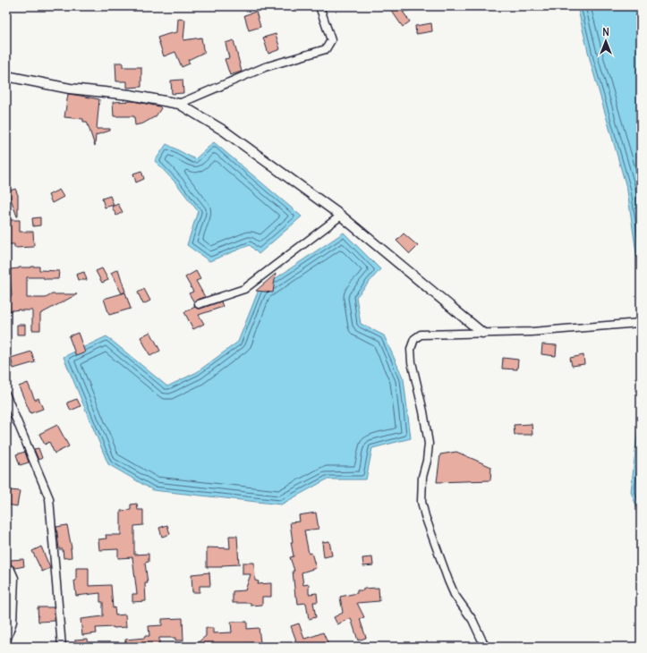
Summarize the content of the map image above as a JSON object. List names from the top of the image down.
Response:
{
  "north": "top"
}
